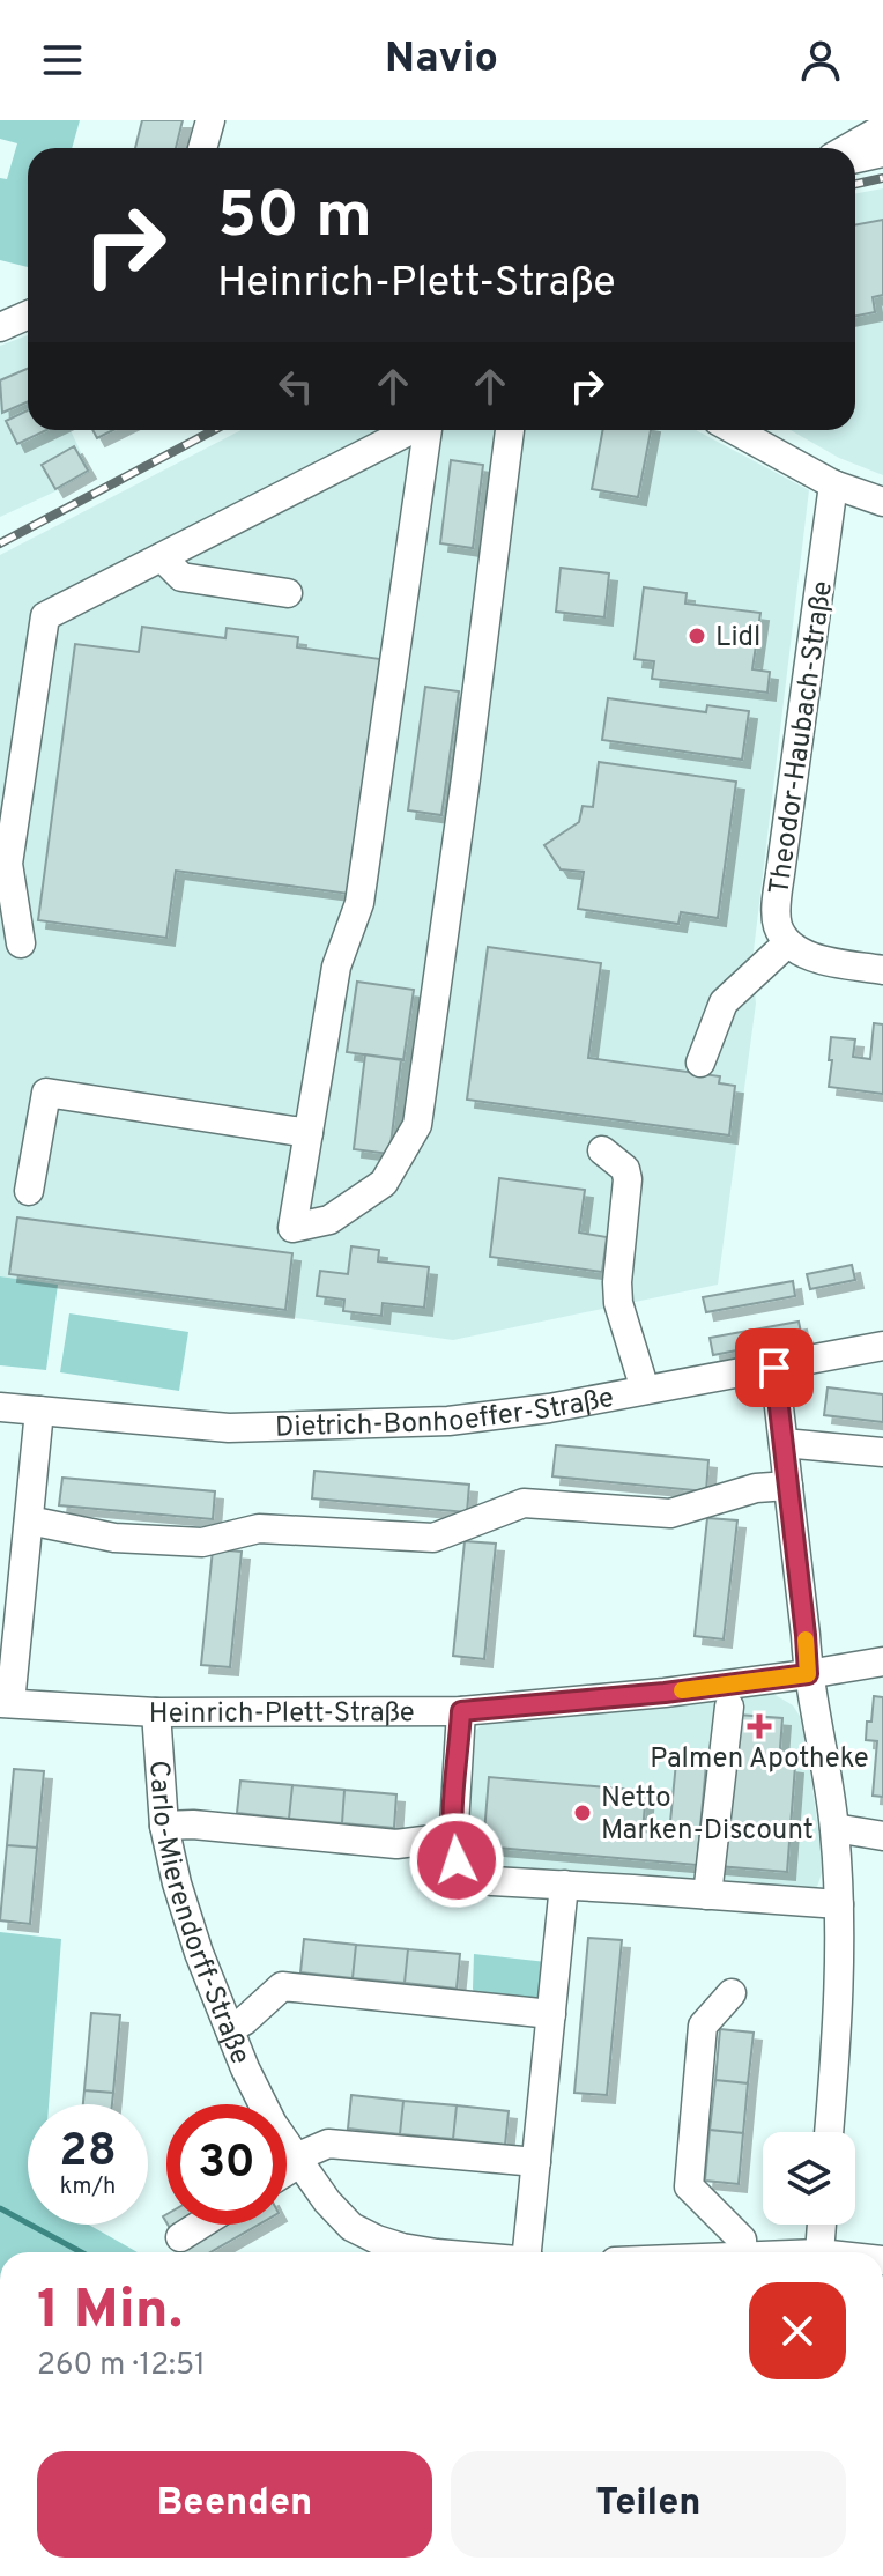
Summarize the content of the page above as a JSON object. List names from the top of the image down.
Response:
{
  "streets": {
    "street": [
      "Theodor-Haubach-Straße",
      "Dietrich-Bonhoeffer-Straße",
      "Heinrich-Plett-Straße",
      "Carlo-Mierendorff-Straße"
    ]
  },
  "crossings": [
    ["Dietrich-Bonhoeffer-Straße", "Heinrich-Plett-Straße"],
    ["Heinrich-Plett-Straße", "Carlo-Mierendorff-Straße"]
  ],
  "places": {
    "other": ["Lidl", "Netto Marken-Discount"],
    "health": ["Palmen Apotheke"]
  },
  "page": {
    "header": "Navio",
    "turn": ["50 m", "Heinrich-Plett-Straße"],
    "speed": "28 km/h",
    "limit": "30",
    "heading": ["1 Min.", "260 m · 12:51"],
    "buttons": ["Beenden", "Teilen"]
  }
}
